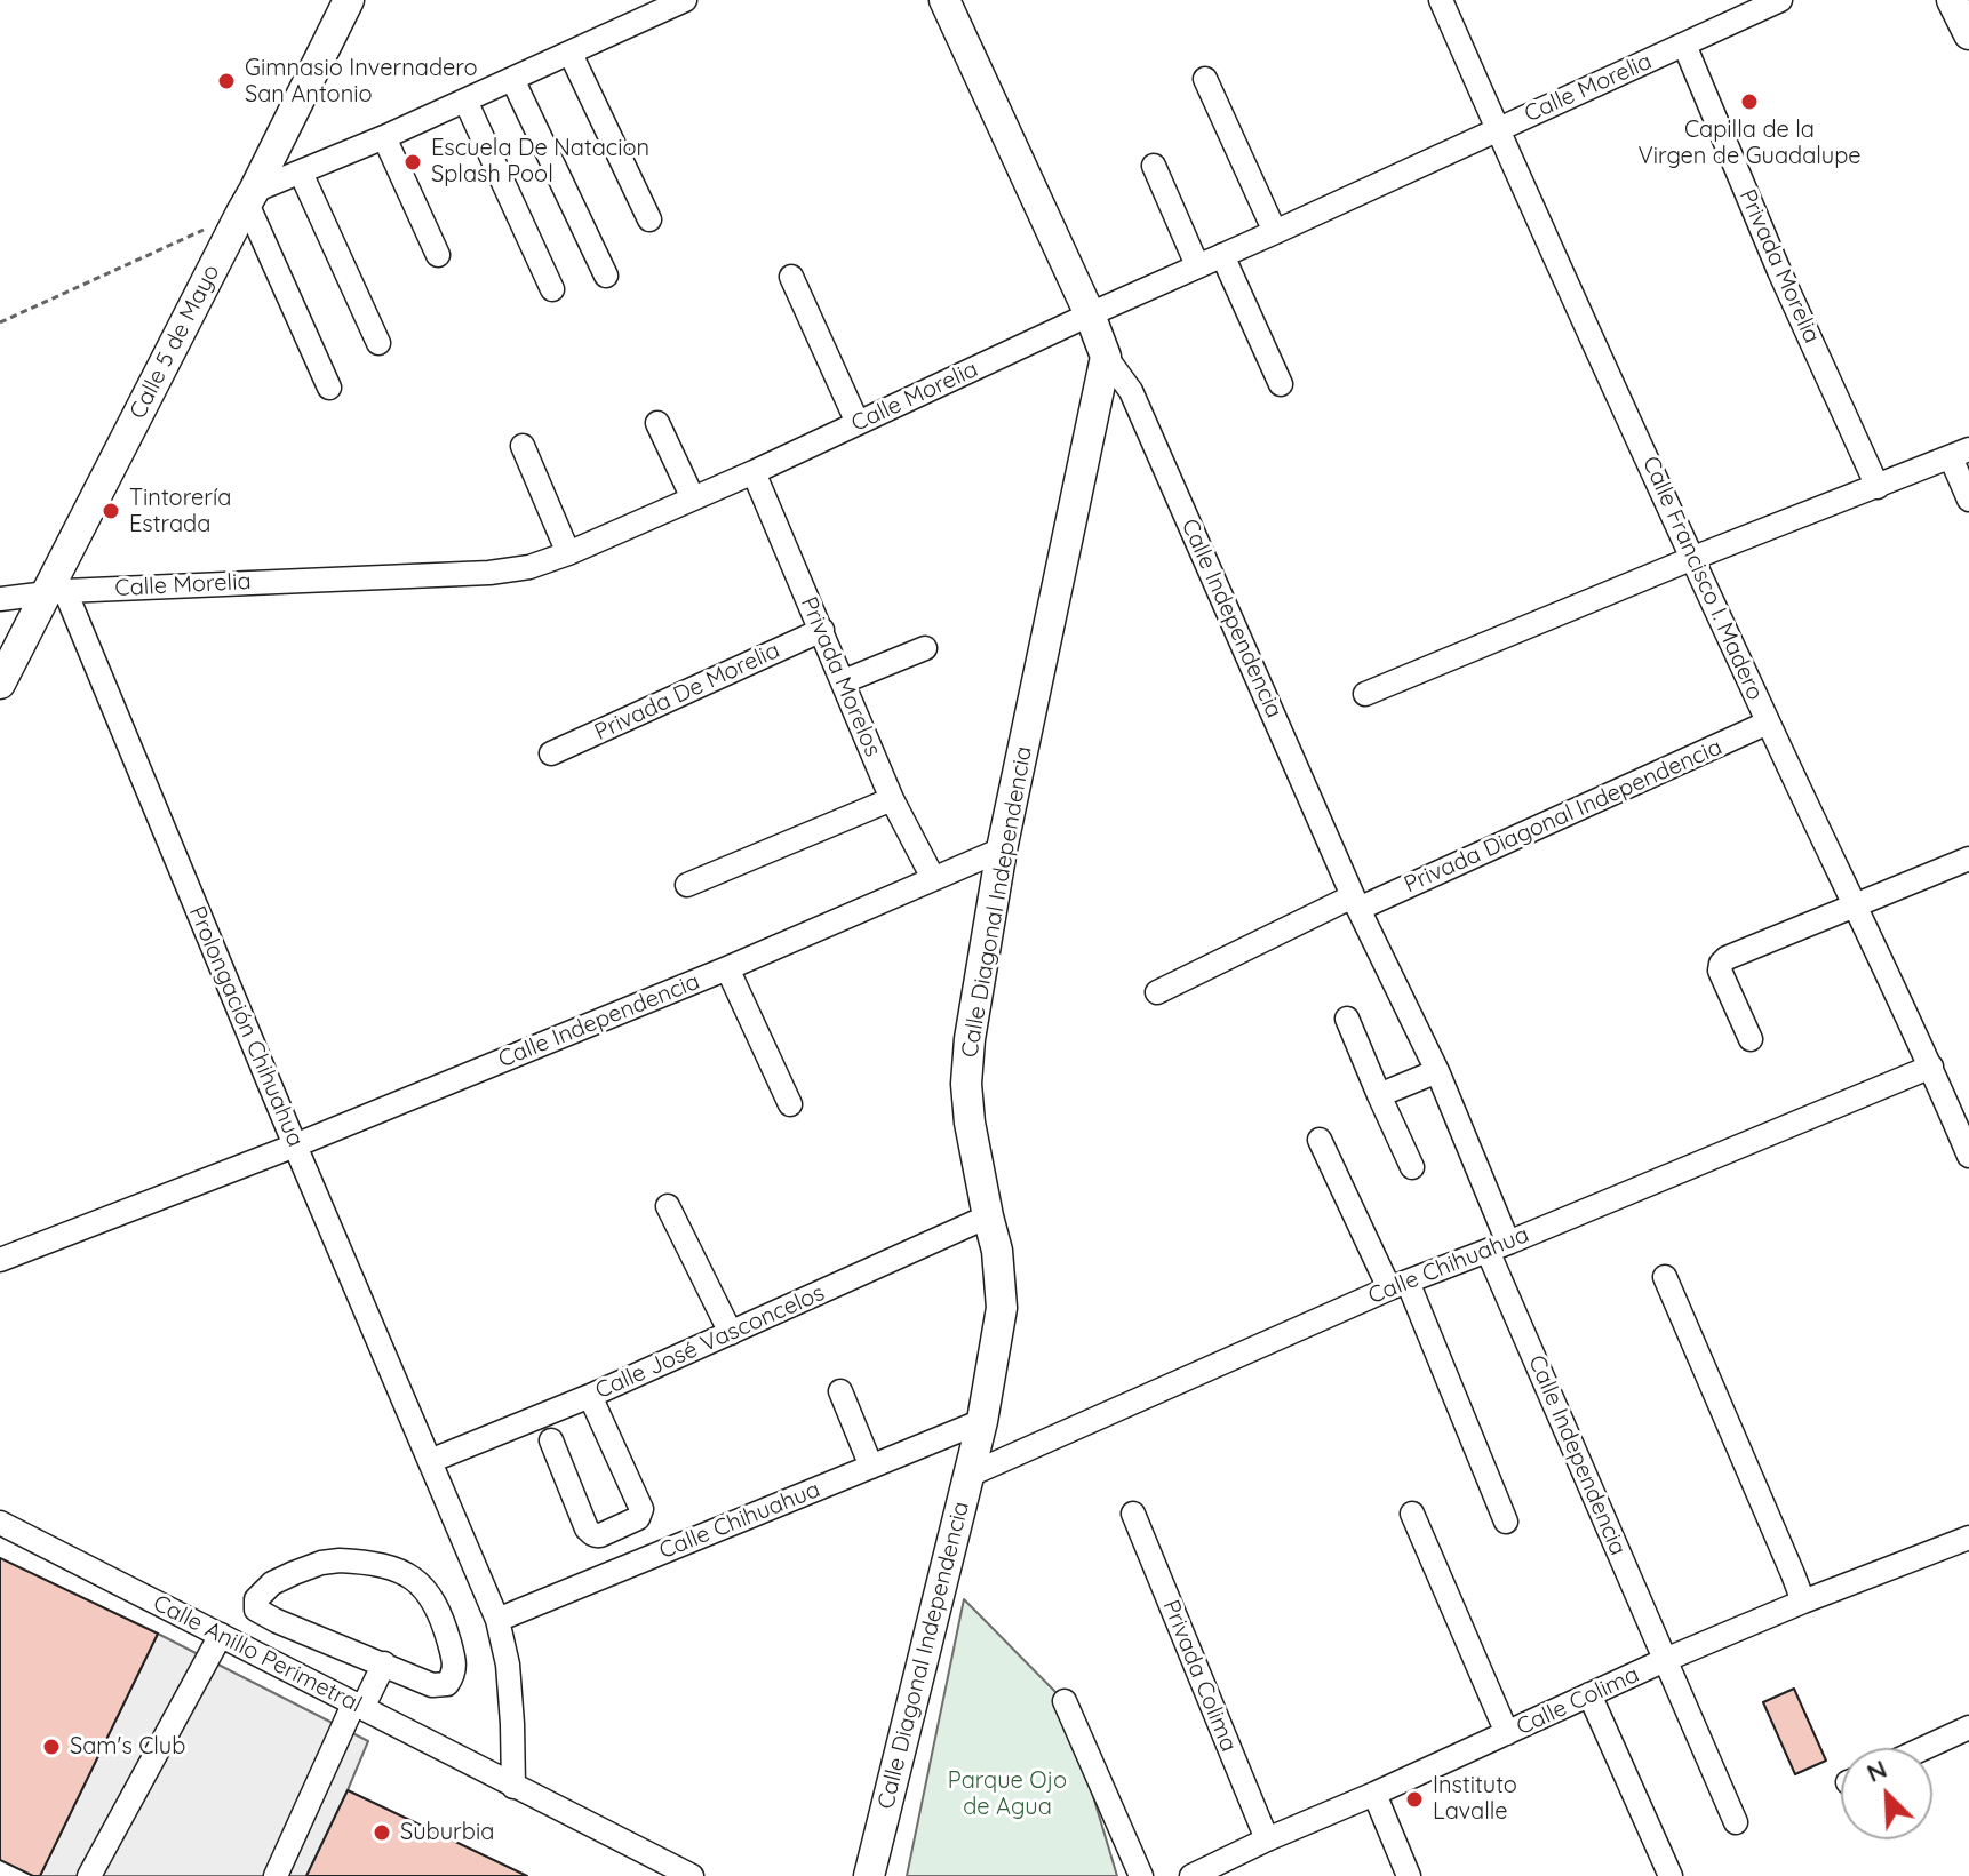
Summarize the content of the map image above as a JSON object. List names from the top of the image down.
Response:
{
  "streets": {
    "main road": ["Calle 5 de Mayo", "Calle Independencia", "Calle Diagonal Independencia"],
    "street": [
      "Calle Morelia",
      "Privada Morelia",
      "Calle Francisco I. Madero",
      "Privada Morelos",
      "Privada De Morelia",
      "Privada Diagonal Independencia",
      "Prolongación Chihuahua",
      "Calle Chihuahua",
      "Calle José Vasconcelos",
      "Calle Anillo Perimetral",
      "Privada Colima",
      "Calle Colima"
    ]
  },
  "crossings": [
    ["Calle Morelia", "Privada Morelia"],
    ["Calle Morelia", "Calle 5 de Mayo"],
    ["Calle Morelia", "Calle Francisco I. Madero"],
    ["Calle Morelia", "Calle Independencia"],
    ["Calle Morelia", "Privada Morelos"],
    ["Calle Morelia", "Prolongación Chihuahua"],
    ["Calle 5 de Mayo", "Prolongación Chihuahua"],
    ["Calle Francisco I. Madero", "Privada Diagonal Independencia"],
    ["Calle Francisco I. Madero", "Calle Chihuahua"],
    ["Calle Independencia", "Privada Morelos"],
    ["Calle Independencia", "Privada Diagonal Independencia"],
    ["Calle Independencia", "Calle Diagonal Independencia"],
    ["Calle Independencia", "Prolongación Chihuahua"],
    ["Calle Independencia", "Calle Chihuahua"],
    ["Calle Independencia", "Calle Colima"],
    ["Privada Morelos", "Privada De Morelia"],
    ["Calle Diagonal Independencia", "Calle Chihuahua"],
    ["Calle Diagonal Independencia", "Calle José Vasconcelos"],
    ["Prolongación Chihuahua", "Calle José Vasconcelos"],
    ["Privada Colima", "Calle Colima"]
  ],
  "parks": ["Parque Ojo de Agua"],
  "places": [
    "Gimnasio Invernadero San Antonio",
    "Capilla de la Virgen de Guadalupe",
    "Escuela De Natacion Splash Pool",
    "Tintorería Estrada",
    "Sam's Club",
    "Instituto Lavalle",
    "Suburbia"
  ],
  "north": "top left"
}
